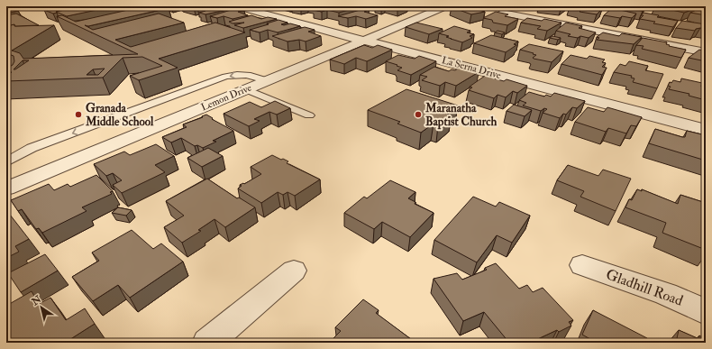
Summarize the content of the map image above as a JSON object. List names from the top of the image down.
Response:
{
  "streets": {
    "street": ["La Serna Drive", "Lemon Drive", "Gladhill Road"]
  },
  "crossings": [
    ["La Serna Drive", "Lemon Drive"]
  ],
  "places": ["Granada Middle School", "Maranatha Baptist Church"],
  "north": "top left"
}
